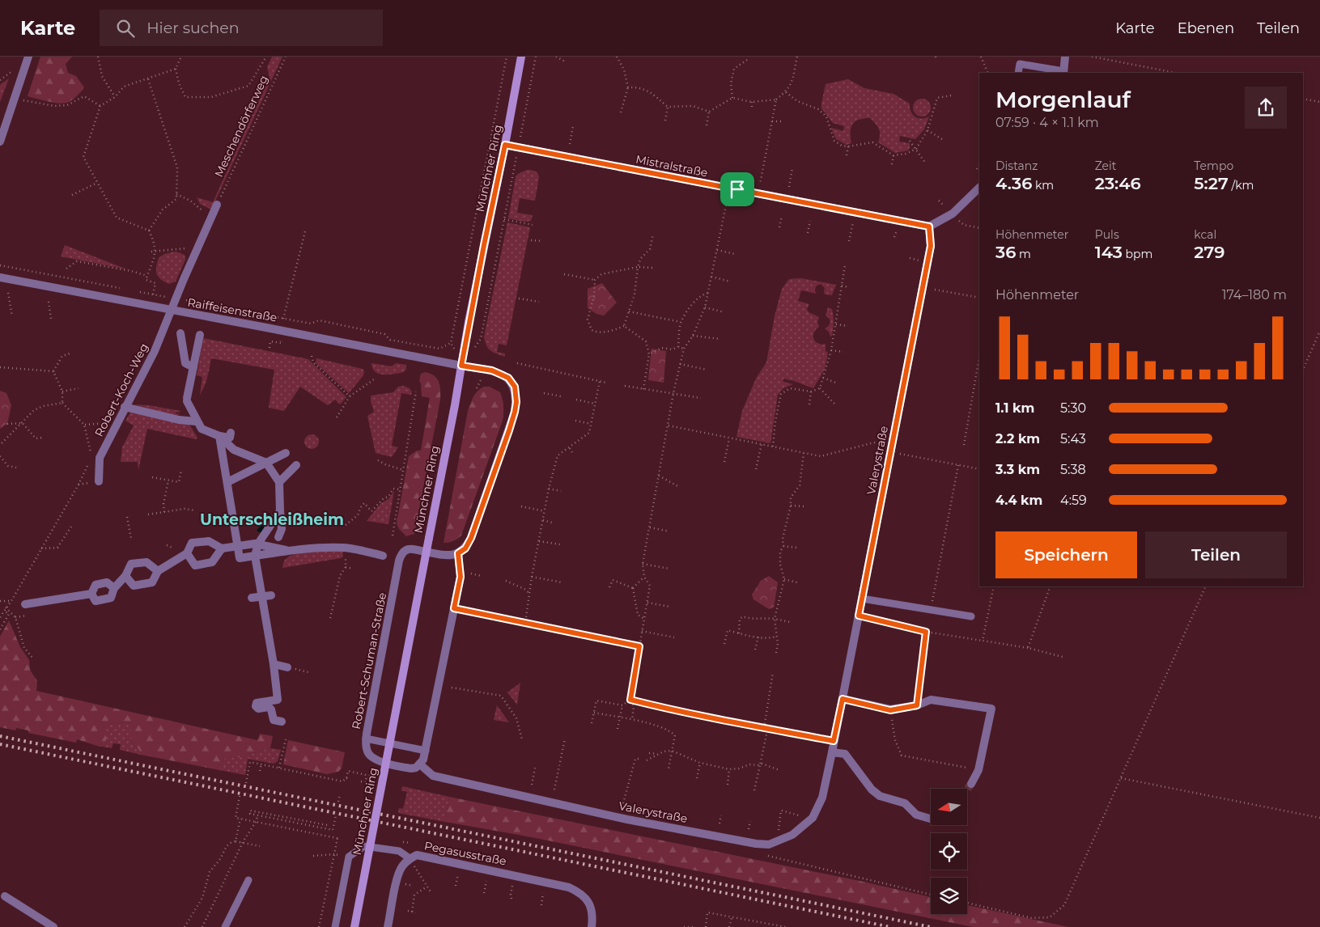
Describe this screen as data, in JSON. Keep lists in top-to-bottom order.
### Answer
{
  "streets": {
    "main road": ["Münchner Ring"],
    "street": [
      "Mistralstraße",
      "Raiffeisenstraße",
      "Robert-Koch-Weg",
      "Valerystraße",
      "Robert-Schuman-Straße",
      "Pegasusstraße"
    ],
    "path": ["Meschendörferweg"]
  },
  "crossings": [
    ["Mistralstraße", "Münchner Ring"],
    ["Mistralstraße", "Valerystraße"],
    ["Münchner Ring", "Raiffeisenstraße"],
    ["Raiffeisenstraße", "Robert-Koch-Weg"],
    ["Valerystraße", "Robert-Schuman-Straße"]
  ],
  "districts": ["Unterschleißheim"],
  "north": "left",
  "page": {
    "header": "Karte",
    "search": "Hier suchen",
    "nav": ["Karte", "Ebenen", "Teilen"],
    "heading": ["Morgenlauf", "07:59 · 4 × 1.1 km"],
    "stats": [
      ["Distanz", "4.36 km"],
      ["Zeit", "23:46"],
      ["Tempo", "5:27 /km"],
      ["Höhenmeter", "36 m"],
      ["Puls", "143 bpm"],
      ["kcal", "279"]
    ],
    "chart": ["Höhenmeter", "174–180 m"],
    "list": [
      {
        "name": "1.1 km",
        "note": "5:30"
      },
      {
        "name": "2.2 km",
        "note": "5:43"
      },
      {
        "name": "3.3 km",
        "note": "5:38"
      },
      {
        "name": "4.4 km",
        "note": "4:59"
      }
    ],
    "buttons": ["Speichern", "Teilen"]
  }
}
